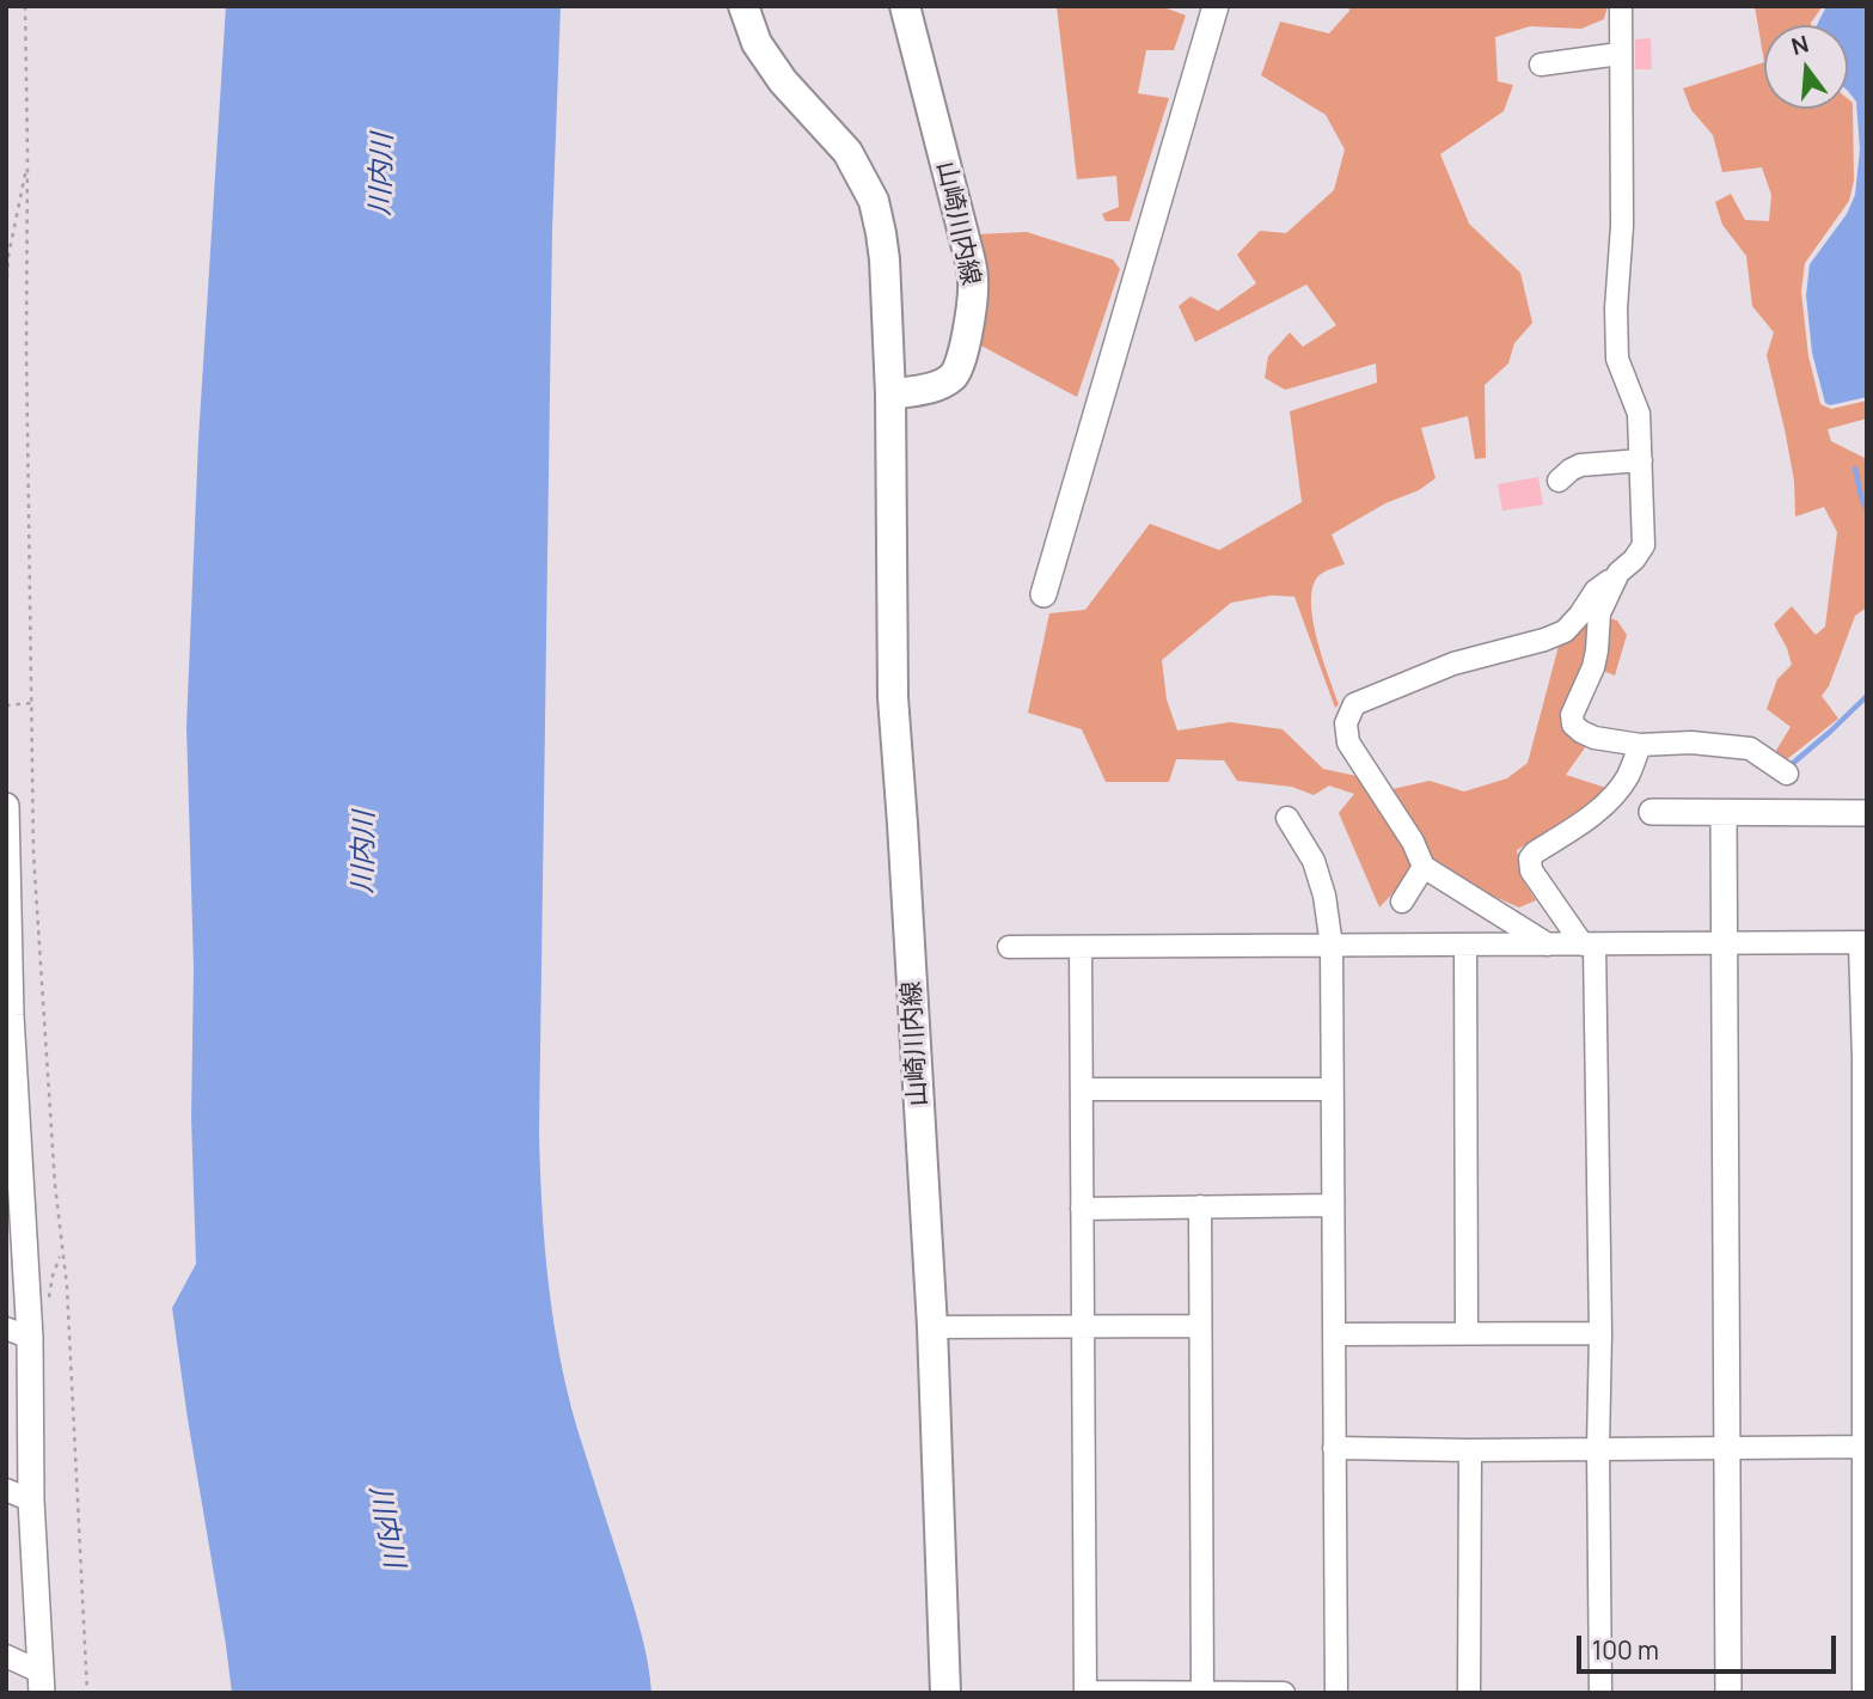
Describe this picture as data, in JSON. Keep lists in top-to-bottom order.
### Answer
{
  "streets": {
    "main road": ["山崎川内線"]
  },
  "water": ["川内川"],
  "scale_bar": "100 m",
  "north": "top"
}
